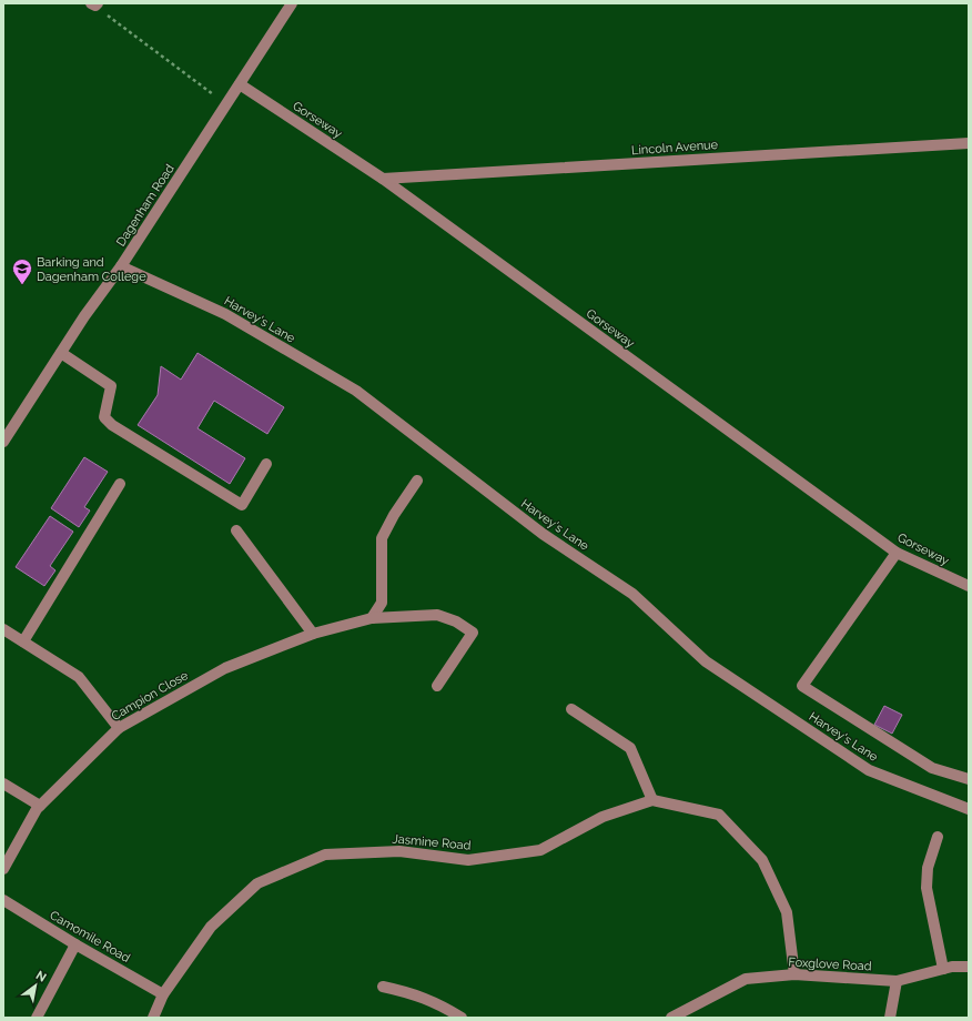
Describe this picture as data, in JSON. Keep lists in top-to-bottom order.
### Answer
{
  "streets": {
    "street": [
      "Gorseway",
      "Lincoln Avenue",
      "Dagenham Road",
      "Harvey's Lane",
      "Campion Close",
      "Jasmine Road",
      "Camomile Road",
      "Foxglove Road"
    ]
  },
  "crossings": [
    ["Gorseway", "Lincoln Avenue"],
    ["Gorseway", "Dagenham Road"],
    ["Dagenham Road", "Harvey's Lane"],
    ["Jasmine Road", "Camomile Road"]
  ],
  "places": {
    "school or university": ["Barking and Dagenham College"]
  },
  "north": "top right"
}
